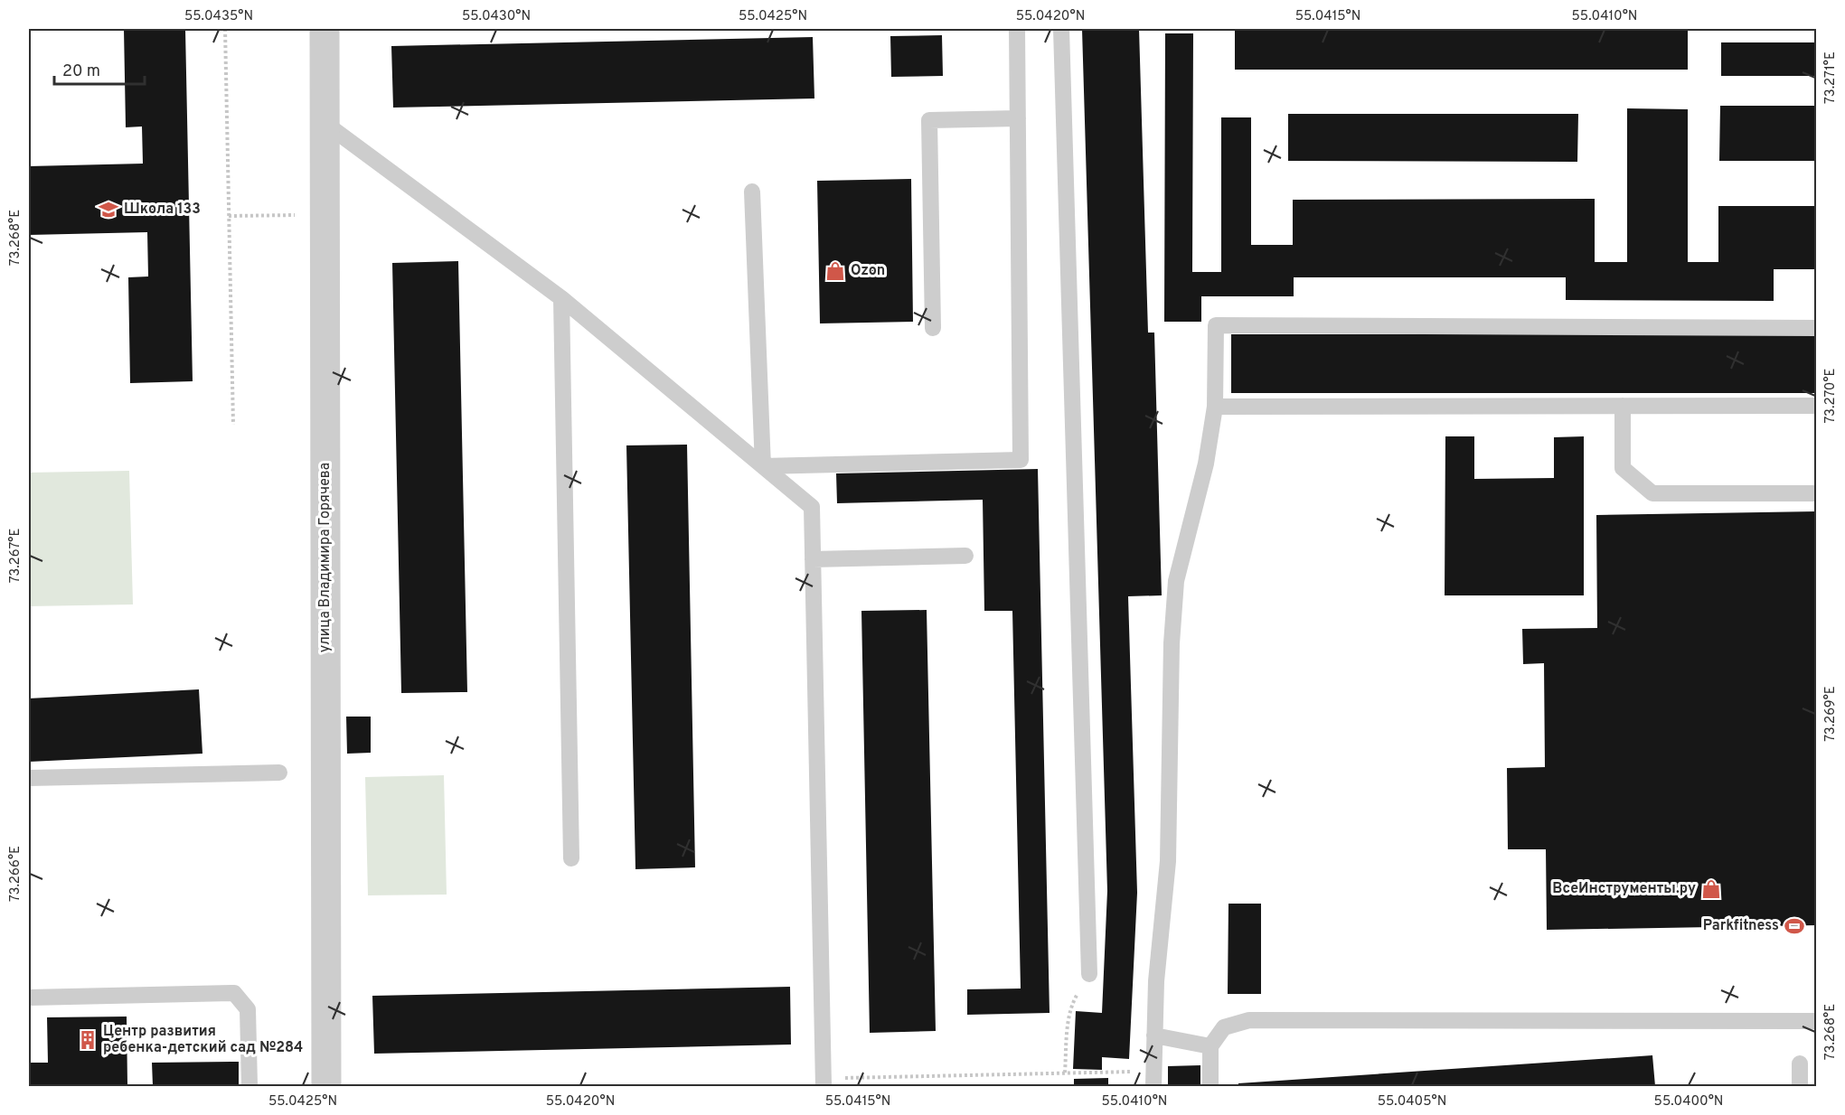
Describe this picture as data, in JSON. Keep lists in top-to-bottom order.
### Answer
{
  "streets": {
    "street": ["улица Владимира Горячева"]
  },
  "places": {
    "school or university": ["Школа 133"],
    "shop": ["Ozon", "ВсеИнструменты.ру"],
    "sports": ["Parkfitness"],
    "building": ["Центр развития ребенка-детский сад №284"]
  },
  "scale_bar": "20 m",
  "coordinates": [
    "55.0435°N",
    "55.0430°N",
    "55.0425°N",
    "55.0420°N",
    "55.0415°N",
    "55.0410°N",
    "73.271°E",
    "73.268°E",
    "73.270°E",
    "73.267°E",
    "73.269°E",
    "73.266°E",
    "55.0405°N",
    "55.0400°N"
  ]
}
